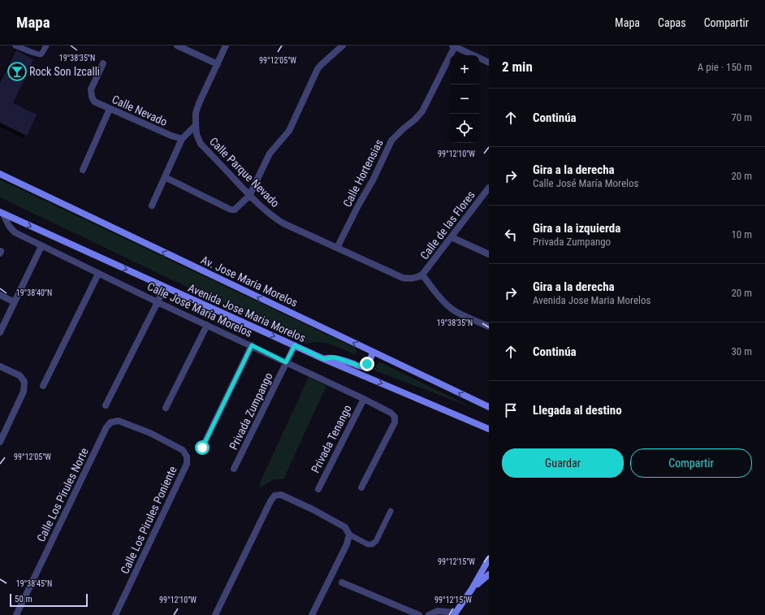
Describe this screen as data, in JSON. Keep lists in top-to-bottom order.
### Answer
{
  "streets": {
    "main road": ["Av. Jose Maria Morelos", "Avenida Jose Maria Morelos"],
    "street": [
      "Calle Nevado",
      "Calle Parque Nevado",
      "Calle Hortensias",
      "Calle de las Flores",
      "Calle José María Morelos",
      "Privada Zumpango",
      "Privada Tenango",
      "Calle Los Pirules Norte",
      "Calle Los Pirules Poniente"
    ]
  },
  "crossings": [
    ["Calle Parque Nevado", "Calle Hortensias"],
    ["Calle Parque Nevado", "Calle de las Flores"],
    ["Calle José María Morelos", "Avenida Jose Maria Morelos"],
    ["Calle José María Morelos", "Privada Zumpango"],
    ["Calle José María Morelos", "Privada Tenango"],
    ["Avenida Jose Maria Morelos", "Privada Zumpango"],
    ["Calle Los Pirules Norte", "Calle Los Pirules Poniente"]
  ],
  "one_way": ["Av. Jose Maria Morelos", "Avenida Jose Maria Morelos"],
  "places": {
    "bar": ["Rock Son Izcalli"]
  },
  "scale_bar": "50 m",
  "page": {
    "header": "Mapa",
    "nav": ["Mapa", "Capas", "Compartir"],
    "heading": ["2 min", "A pie · 150 m"],
    "map_buttons": ["+", "−"],
    "list": [
      ["Continúa", "70 m"],
      ["Gira a la derecha", "Calle José María Morelos", "20 m"],
      ["Gira a la izquierda", "Privada Zumpango", "10 m"],
      ["Gira a la derecha", "Avenida Jose Maria Morelos", "20 m"],
      ["Continúa", "30 m"],
      "Llegada al destino"
    ],
    "buttons": ["Guardar", "Compartir"],
    "scale": "50 m"
  },
  "coordinates": [
    "19°38'35\"N",
    "99°12'05\"W",
    "99°12'10\"W",
    "19°38'40\"N",
    "99°12'15\"W",
    "19°38'45\"N"
  ]
}
